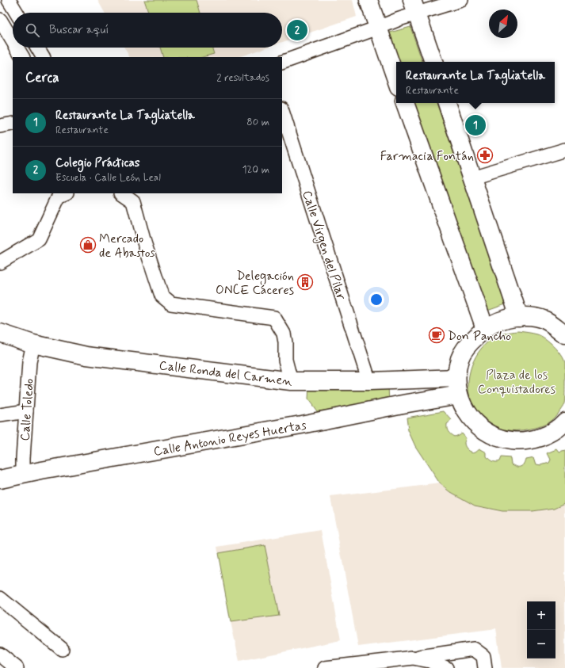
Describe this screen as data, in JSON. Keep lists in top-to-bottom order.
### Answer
{
  "streets": {
    "main road": ["Calle Ronda del Carmen", "Calle Antonio Reyes Huertas"],
    "street": ["Calle Virgen del Pilar", "Calle Toledo"]
  },
  "crossings": [
    ["Calle Virgen del Pilar", "Calle Ronda del Carmen"],
    ["Calle Ronda del Carmen", "Calle Toledo"],
    ["Calle Ronda del Carmen", "Calle Antonio Reyes Huertas"],
    ["Calle Toledo", "Calle Antonio Reyes Huertas"]
  ],
  "parks": ["Plaza de los Conquistadores"],
  "places": {
    "pharmacy": ["Farmacia Fontán"],
    "shop": ["Mercado de Abastos"],
    "building": ["Delegación ONCE Cáceres"],
    "cafe": ["Don Pancho"]
  },
  "north": "top right",
  "page": {
    "search": "Buscar aquí",
    "pins": ["2", "1"],
    "heading": ["Cerca", "2 resultados"],
    "popup": ["Restaurante La Tagliatella", "Restaurante"],
    "list": [
      {
        "mark": "1",
        "name": "Restaurante La Tagliatella",
        "note": "Restaurante",
        "value": "80 m"
      },
      {
        "mark": "2",
        "name": "Colegio Prácticas",
        "note": "Escuela · Calle León Leal",
        "value": "120 m"
      }
    ],
    "map_buttons": ["+", "−"]
  }
}
